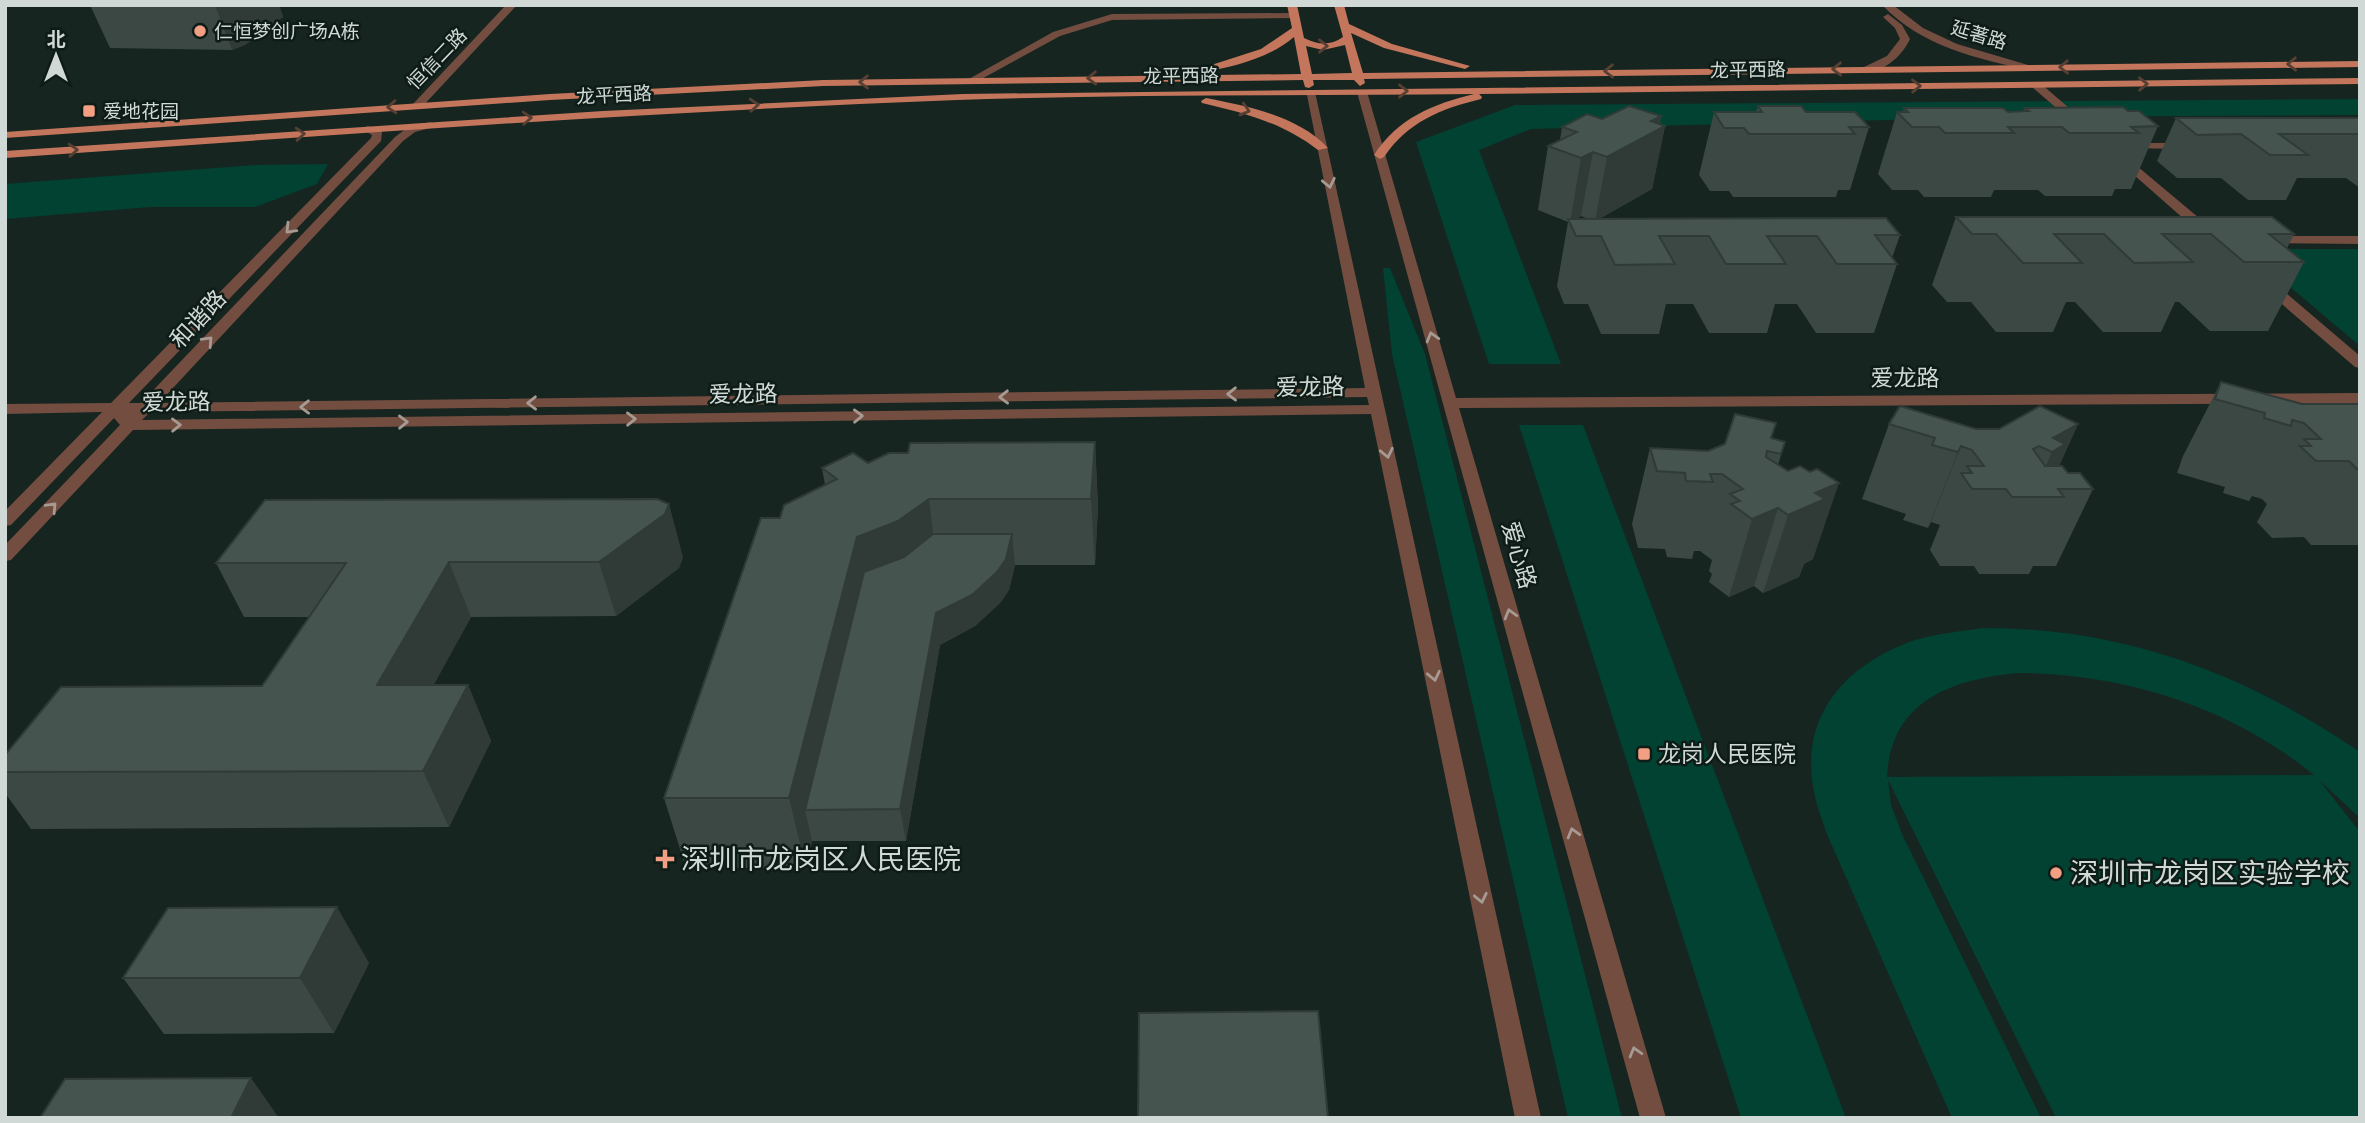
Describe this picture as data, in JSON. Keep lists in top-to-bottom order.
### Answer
{
  "streets": {
    "main road": ["龙平西路", "爱心路"],
    "street": [
      "延著路",
      "恒信二路",
      "和谐路",
      "爱龙路"
    ]
  },
  "crossings": [
    ["延著路", "龙平西路"],
    ["恒信二路", "龙平西路"],
    ["龙平西路", "和谐路"],
    ["龙平西路", "爱心路"],
    ["和谐路", "爱龙路"],
    ["爱龙路", "爱心路"]
  ],
  "one_way": ["爱心路"],
  "places": {
    "other": ["仁恒梦创广场A栋", "深圳市龙岗区实验学校"],
    "transit": ["爱地花园", "龙岗人民医院"],
    "health": ["深圳市龙岗区人民医院"]
  },
  "north": "top"
}
